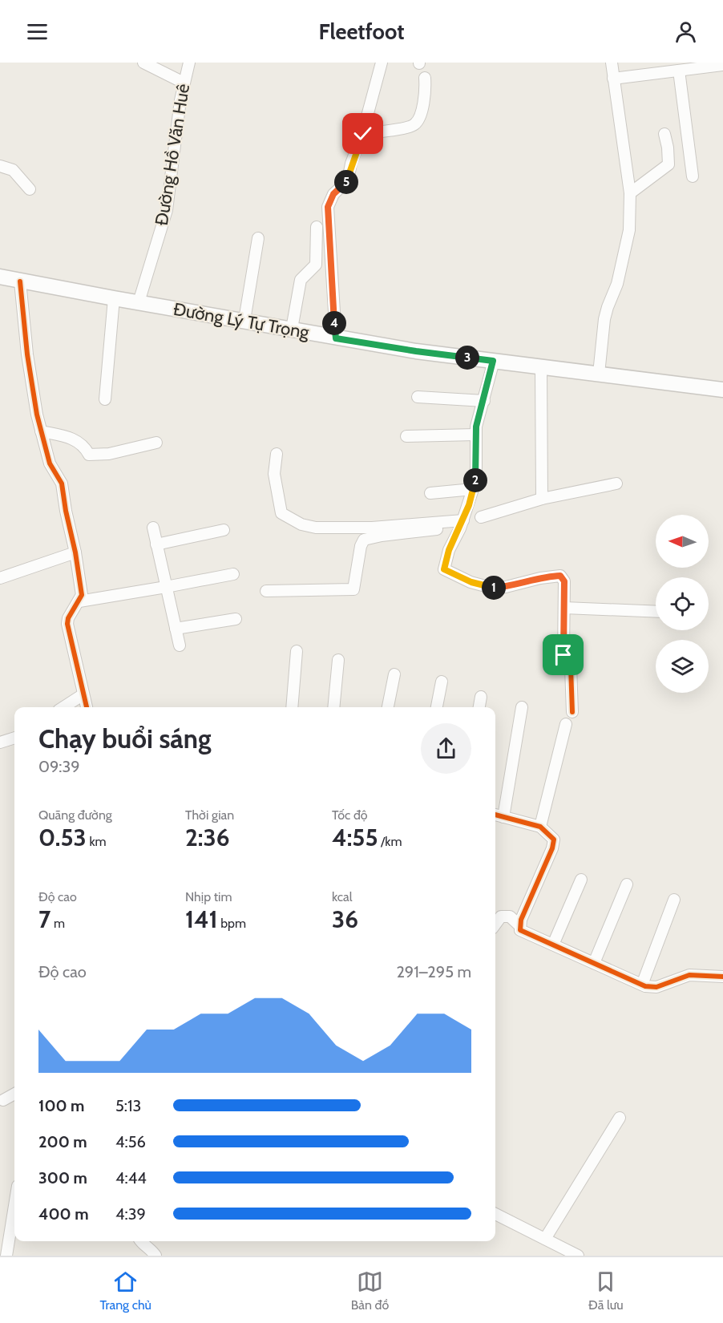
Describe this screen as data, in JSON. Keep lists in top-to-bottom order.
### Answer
{
  "streets": {
    "main road": ["Đường Lý Tự Trọng"],
    "street": ["Đường Hồ Văn Huê"]
  },
  "crossings": [
    ["Đường Hồ Văn Huê", "Đường Lý Tự Trọng"]
  ],
  "north": "left",
  "page": {
    "header": "Fleetfoot",
    "pins": [
      "5",
      "4",
      "3",
      "2",
      "1"
    ],
    "heading": ["Chạy buổi sáng", "09:39"],
    "stats": [
      ["Quãng đường", "0.53 km"],
      ["Thời gian", "2:36"],
      ["Tốc độ", "4:55 /km"],
      ["Độ cao", "7 m"],
      ["Nhịp tim", "141 bpm"],
      ["kcal", "36"]
    ],
    "chart": ["Độ cao", "291–295 m"],
    "list": [
      {
        "name": "100 m",
        "note": "5:13"
      },
      {
        "name": "200 m",
        "note": "4:56"
      },
      {
        "name": "300 m",
        "note": "4:44"
      },
      {
        "name": "400 m",
        "note": "4:39"
      }
    ],
    "tabs": ["Trang chủ", "Bản đồ", "Đã lưu"]
  }
}
